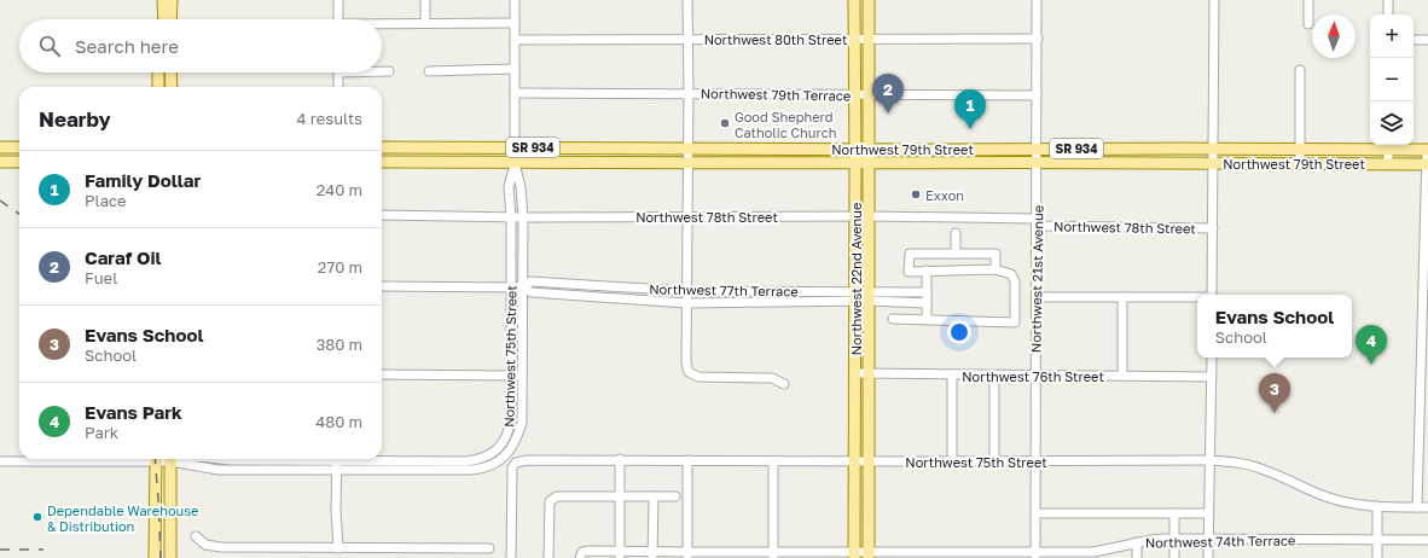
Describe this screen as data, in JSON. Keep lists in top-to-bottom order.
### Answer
{
  "streets": {
    "main road": ["SR 934", "Northwest 79th Street", "Northwest 22nd Avenue"],
    "street": [
      "Northwest 80th Street",
      "Northwest 79th Terrace",
      "Northwest 78th Street",
      "Northwest 21st Avenue",
      "Northwest 77th Terrace",
      "Northwest 75th Street",
      "Northwest 76th Street",
      "Northwest 74th Terrace"
    ]
  },
  "crossings": [
    ["Northwest 80th Street", "Northwest 22nd Avenue"],
    ["Northwest 80th Street", "Northwest 21st Avenue"],
    ["Northwest 79th Terrace", "Northwest 22nd Avenue"],
    ["Northwest 79th Terrace", "Northwest 21st Avenue"],
    ["Northwest 79th Street", "Northwest 22nd Avenue"],
    ["Northwest 79th Street", "Northwest 21st Avenue"],
    ["Northwest 79th Street", "Northwest 75th Street"],
    ["Northwest 78th Street", "Northwest 22nd Avenue"],
    ["Northwest 78th Street", "Northwest 21st Avenue"],
    ["Northwest 78th Street", "Northwest 75th Street"],
    ["Northwest 22nd Avenue", "Northwest 77th Terrace"],
    ["Northwest 22nd Avenue", "Northwest 75th Street"],
    ["Northwest 22nd Avenue", "Northwest 76th Street"],
    ["Northwest 22nd Avenue", "Northwest 74th Terrace"],
    ["Northwest 21st Avenue", "Northwest 75th Street"],
    ["Northwest 21st Avenue", "Northwest 76th Street"],
    ["Northwest 21st Avenue", "Northwest 74th Terrace"],
    ["Northwest 77th Terrace", "Northwest 75th Street"]
  ],
  "places": ["Good Shepherd Catholic Church", "Exxon", "Dependable Warehouse & Distribution"],
  "north": "top",
  "page": {
    "map_buttons": ["+", "−"],
    "search": "Search here",
    "pins": [
      "2",
      "1",
      "4",
      "3"
    ],
    "heading": ["Nearby", "4 results"],
    "list": [
      {
        "mark": "1",
        "name": "Family Dollar",
        "note": "Place",
        "value": "240 m"
      },
      {
        "mark": "2",
        "name": "Caraf Oil",
        "note": "Fuel",
        "value": "270 m"
      },
      {
        "mark": "3",
        "name": "Evans School",
        "note": "School",
        "value": "380 m"
      },
      {
        "mark": "4",
        "name": "Evans Park",
        "note": "Park",
        "value": "480 m"
      }
    ],
    "popup": ["Evans School", "School"]
  }
}
